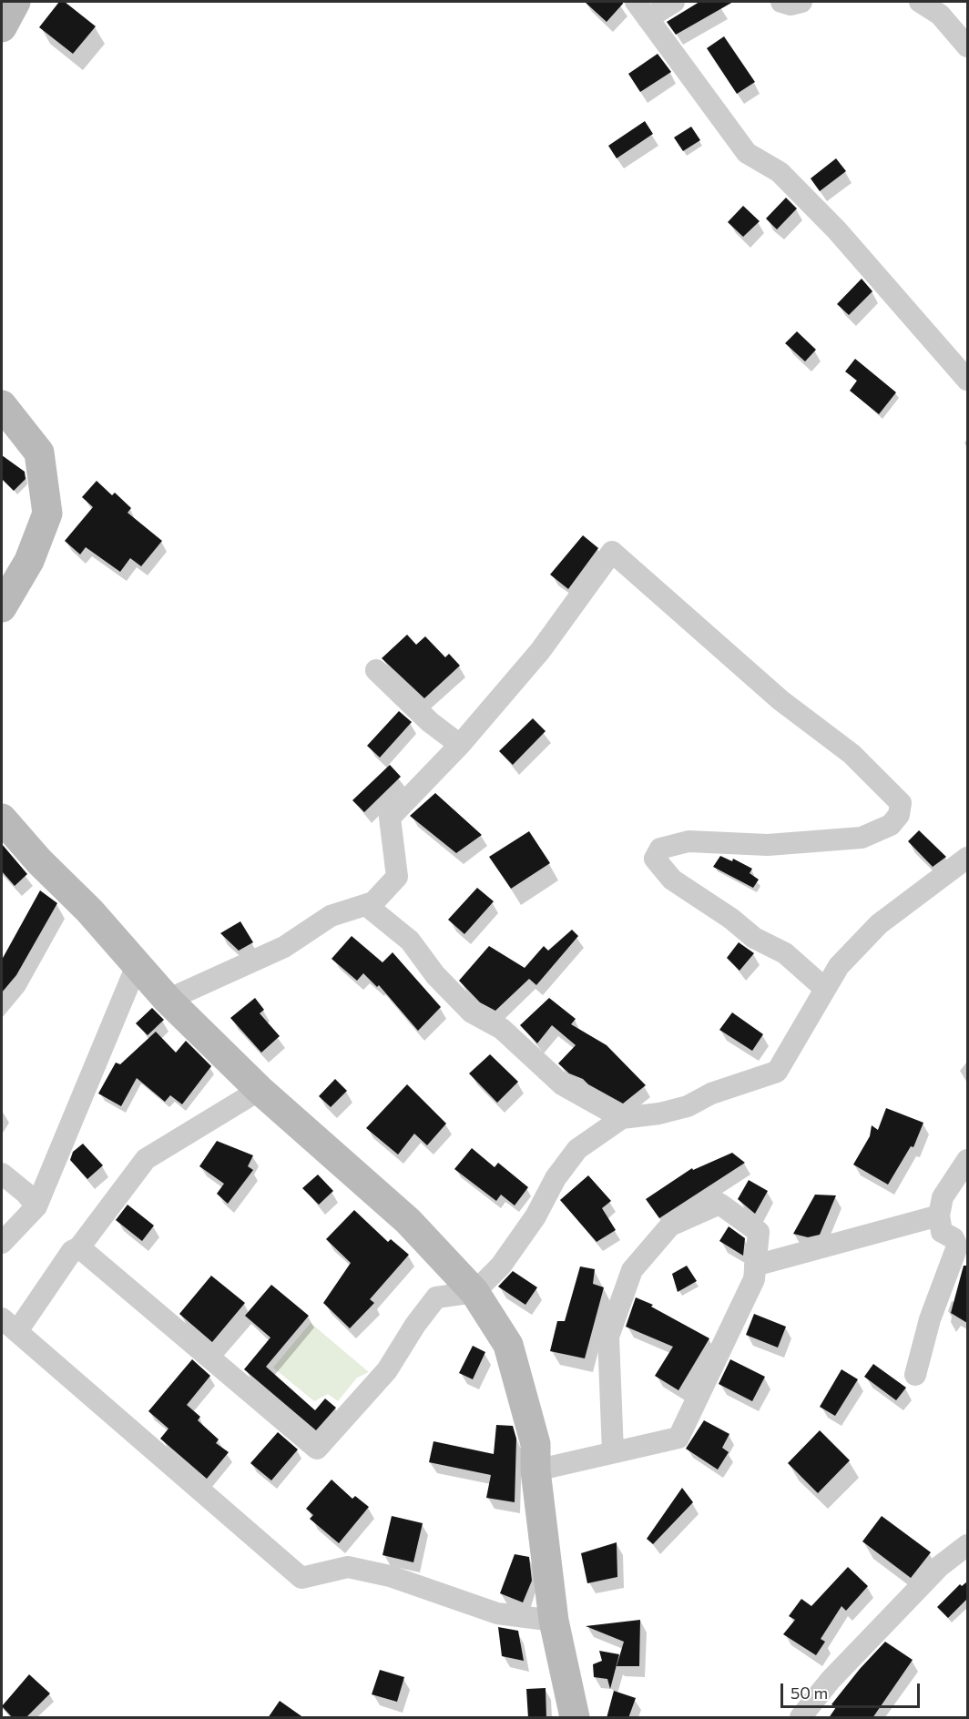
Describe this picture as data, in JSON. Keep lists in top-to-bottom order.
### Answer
{
  "scale_bar": "50 m"
}
